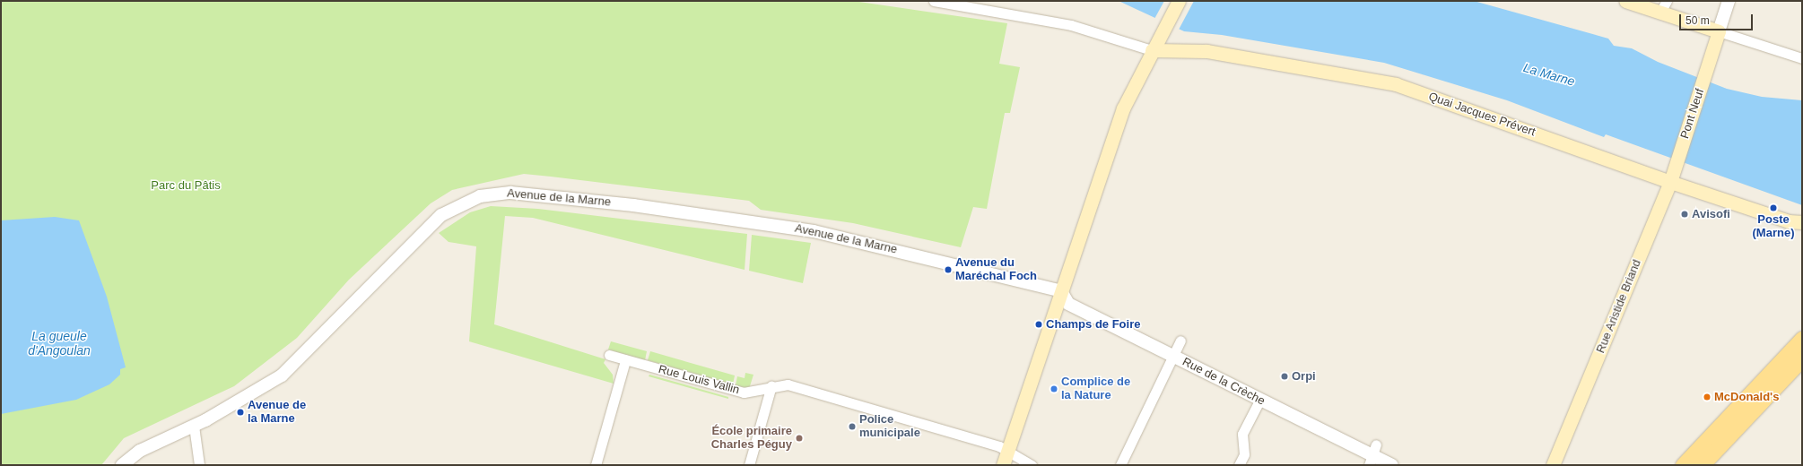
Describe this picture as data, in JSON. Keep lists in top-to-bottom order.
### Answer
{
  "streets": {
    "main road": ["Pont Neuf", "Quai Jacques Prévert", "Rue Aristide Briand"],
    "street": ["Avenue de la Marne", "Rue Louis Vallin", "Rue de la Crèche"]
  },
  "crossings": [
    ["Pont Neuf", "Rue Aristide Briand"],
    ["Quai Jacques Prévert", "Rue Aristide Briand"],
    ["Avenue de la Marne", "Rue de la Crèche"]
  ],
  "water": ["La Marne", "La gueule d'Angoulan"],
  "parks": ["Parc du Pâtis"],
  "places": [
    "Poste (Marne)",
    "Avisofi",
    "Avenue du Maréchal Foch",
    "Champs de Foire",
    "Orpi",
    "Complice de la Nature",
    "McDonald's",
    "Avenue de la Marne",
    "Police municipale",
    "École primaire Charles Péguy"
  ],
  "scale_bar": "50 m"
}
